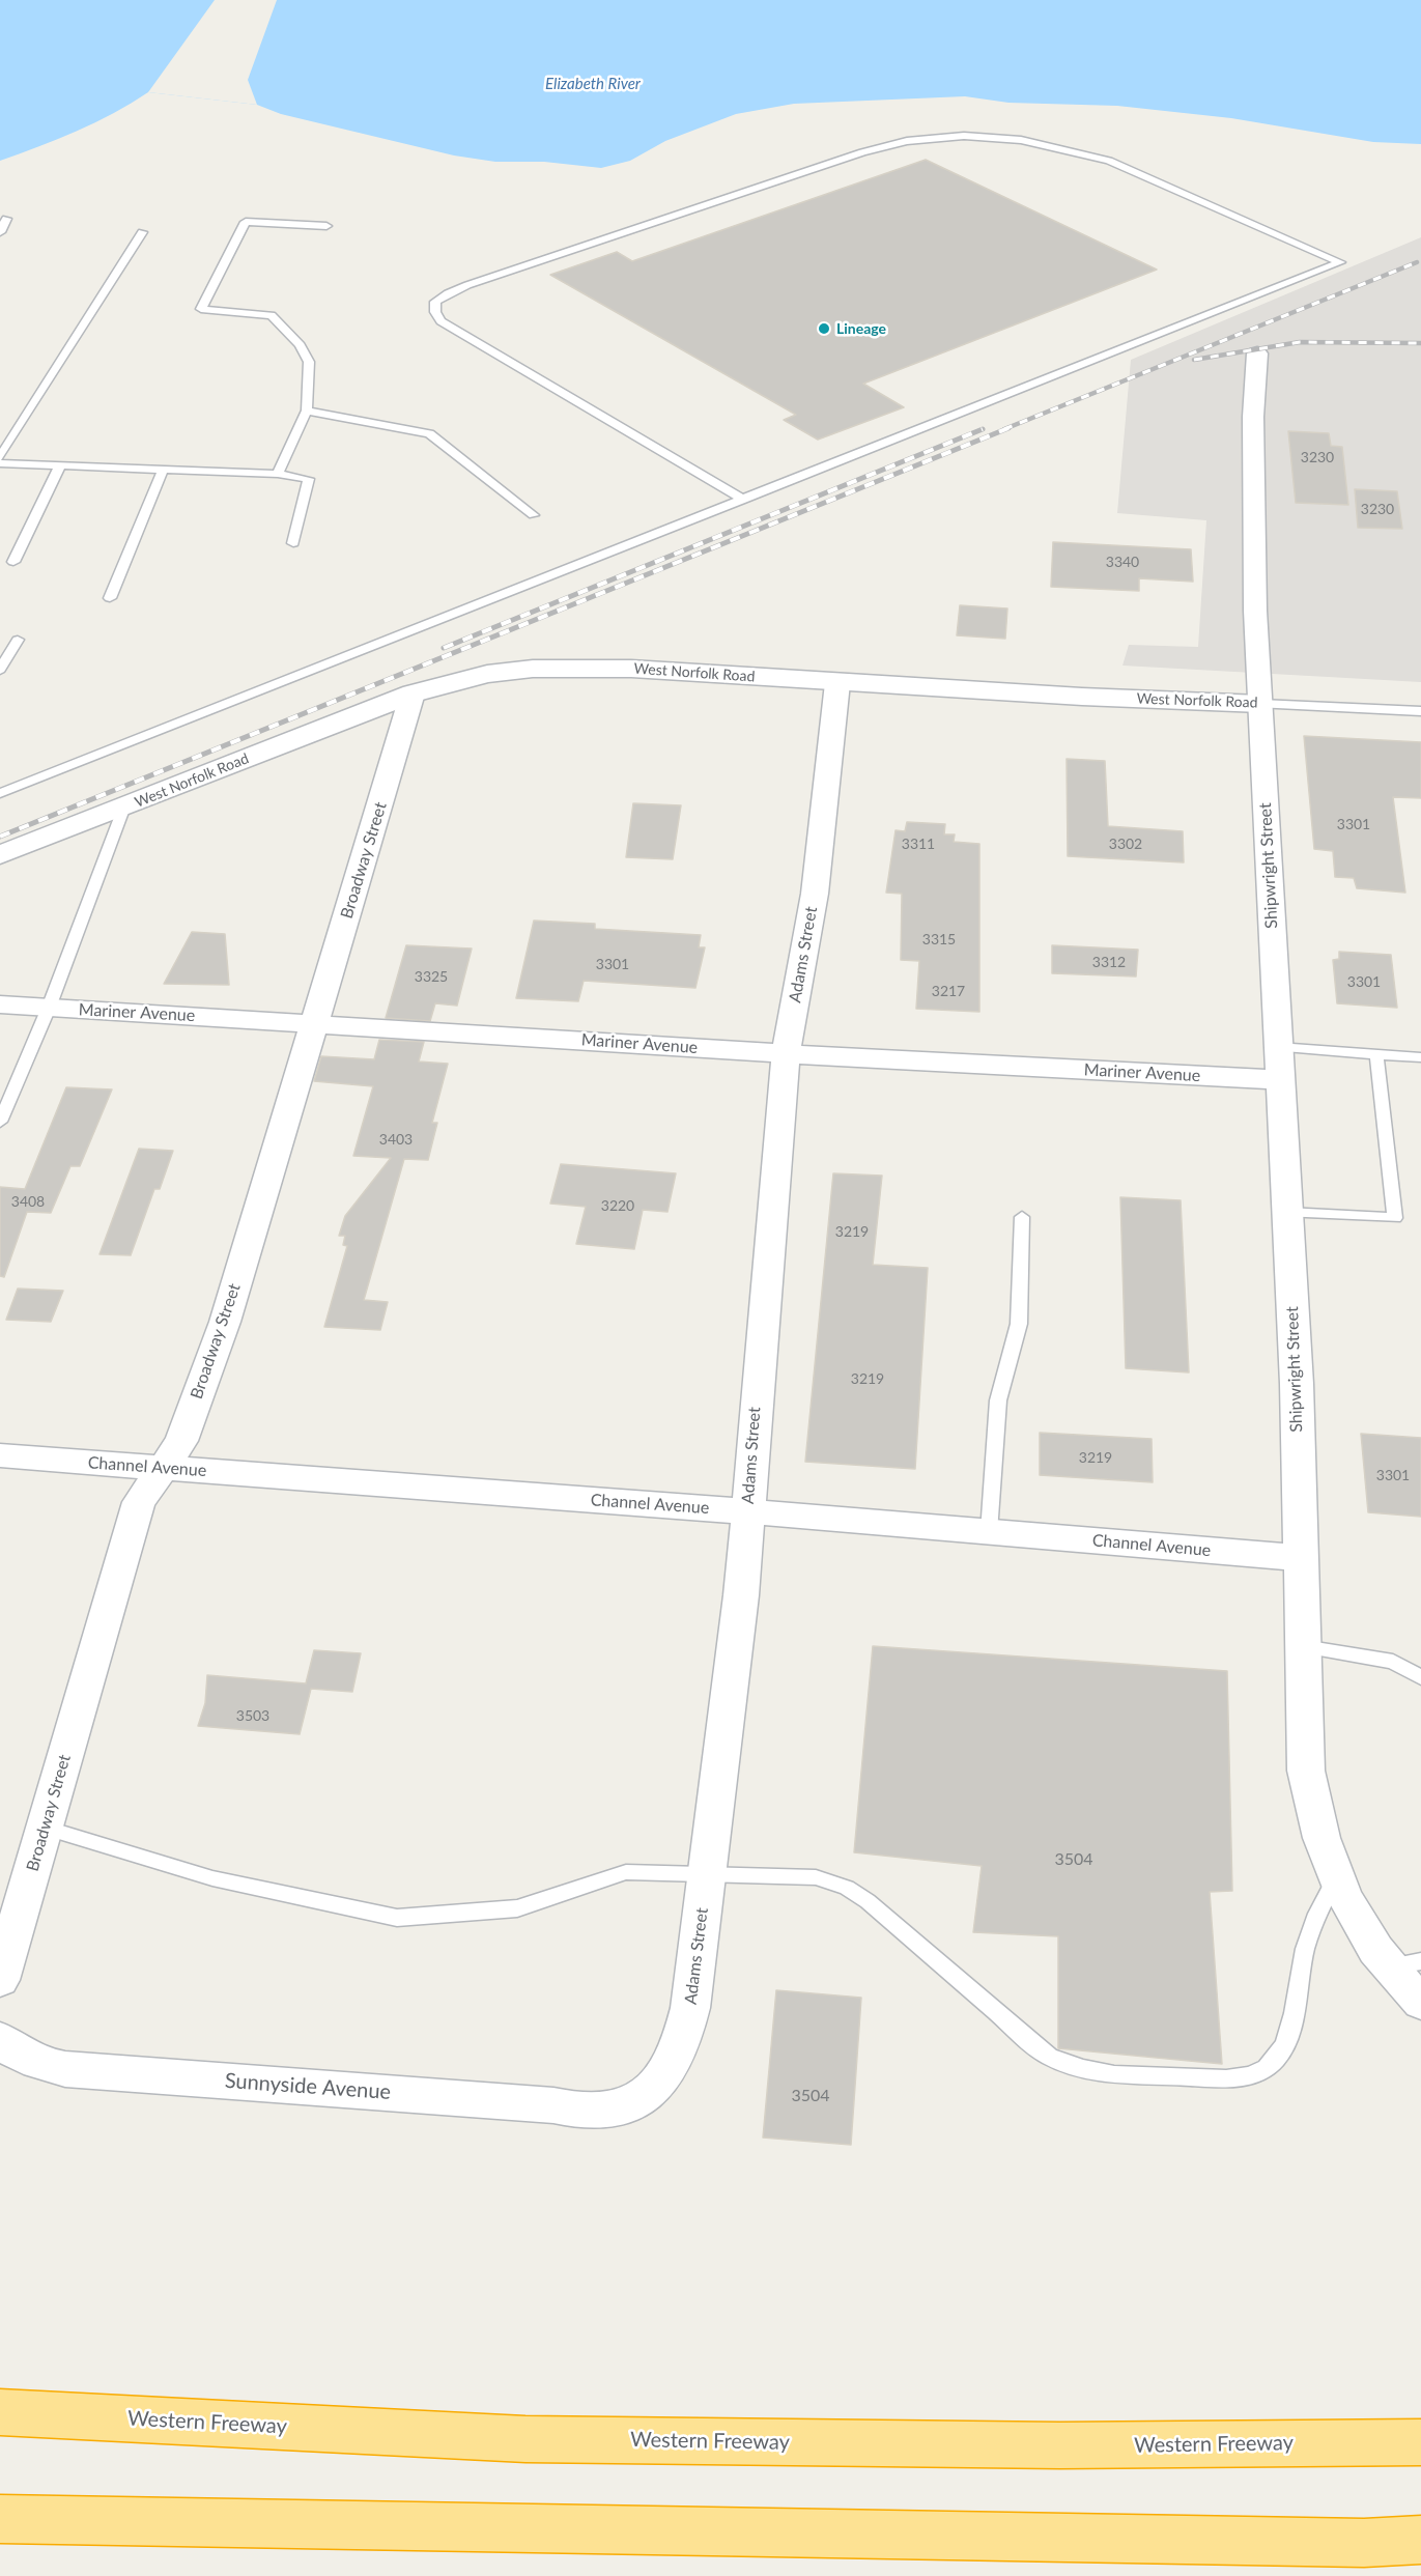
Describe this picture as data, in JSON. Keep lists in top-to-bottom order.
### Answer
{
  "streets": {
    "highway": ["Western Freeway"],
    "street": [
      "West Norfolk Road",
      "Broadway Street",
      "Shipwright Street",
      "Adams Street",
      "Mariner Avenue",
      "Channel Avenue",
      "Sunnyside Avenue"
    ]
  },
  "crossings": [
    ["West Norfolk Road", "Broadway Street"],
    ["West Norfolk Road", "Shipwright Street"],
    ["West Norfolk Road", "Adams Street"],
    ["Broadway Street", "Mariner Avenue"],
    ["Broadway Street", "Channel Avenue"],
    ["Shipwright Street", "Mariner Avenue"],
    ["Shipwright Street", "Channel Avenue"],
    ["Adams Street", "Mariner Avenue"],
    ["Adams Street", "Channel Avenue"],
    ["Adams Street", "Sunnyside Avenue"]
  ],
  "water": ["Elizabeth River"],
  "places": ["Lineage"],
  "house_numbers": [
    "3230",
    "3230",
    "3340",
    "3301",
    "3311",
    "3302",
    "3315",
    "3312",
    "3301",
    "3325",
    "3301",
    "3217",
    "3403",
    "3408",
    "3220",
    "3219",
    "3219",
    "3219",
    "3301",
    "3503",
    "3504",
    "3504"
  ]
}
